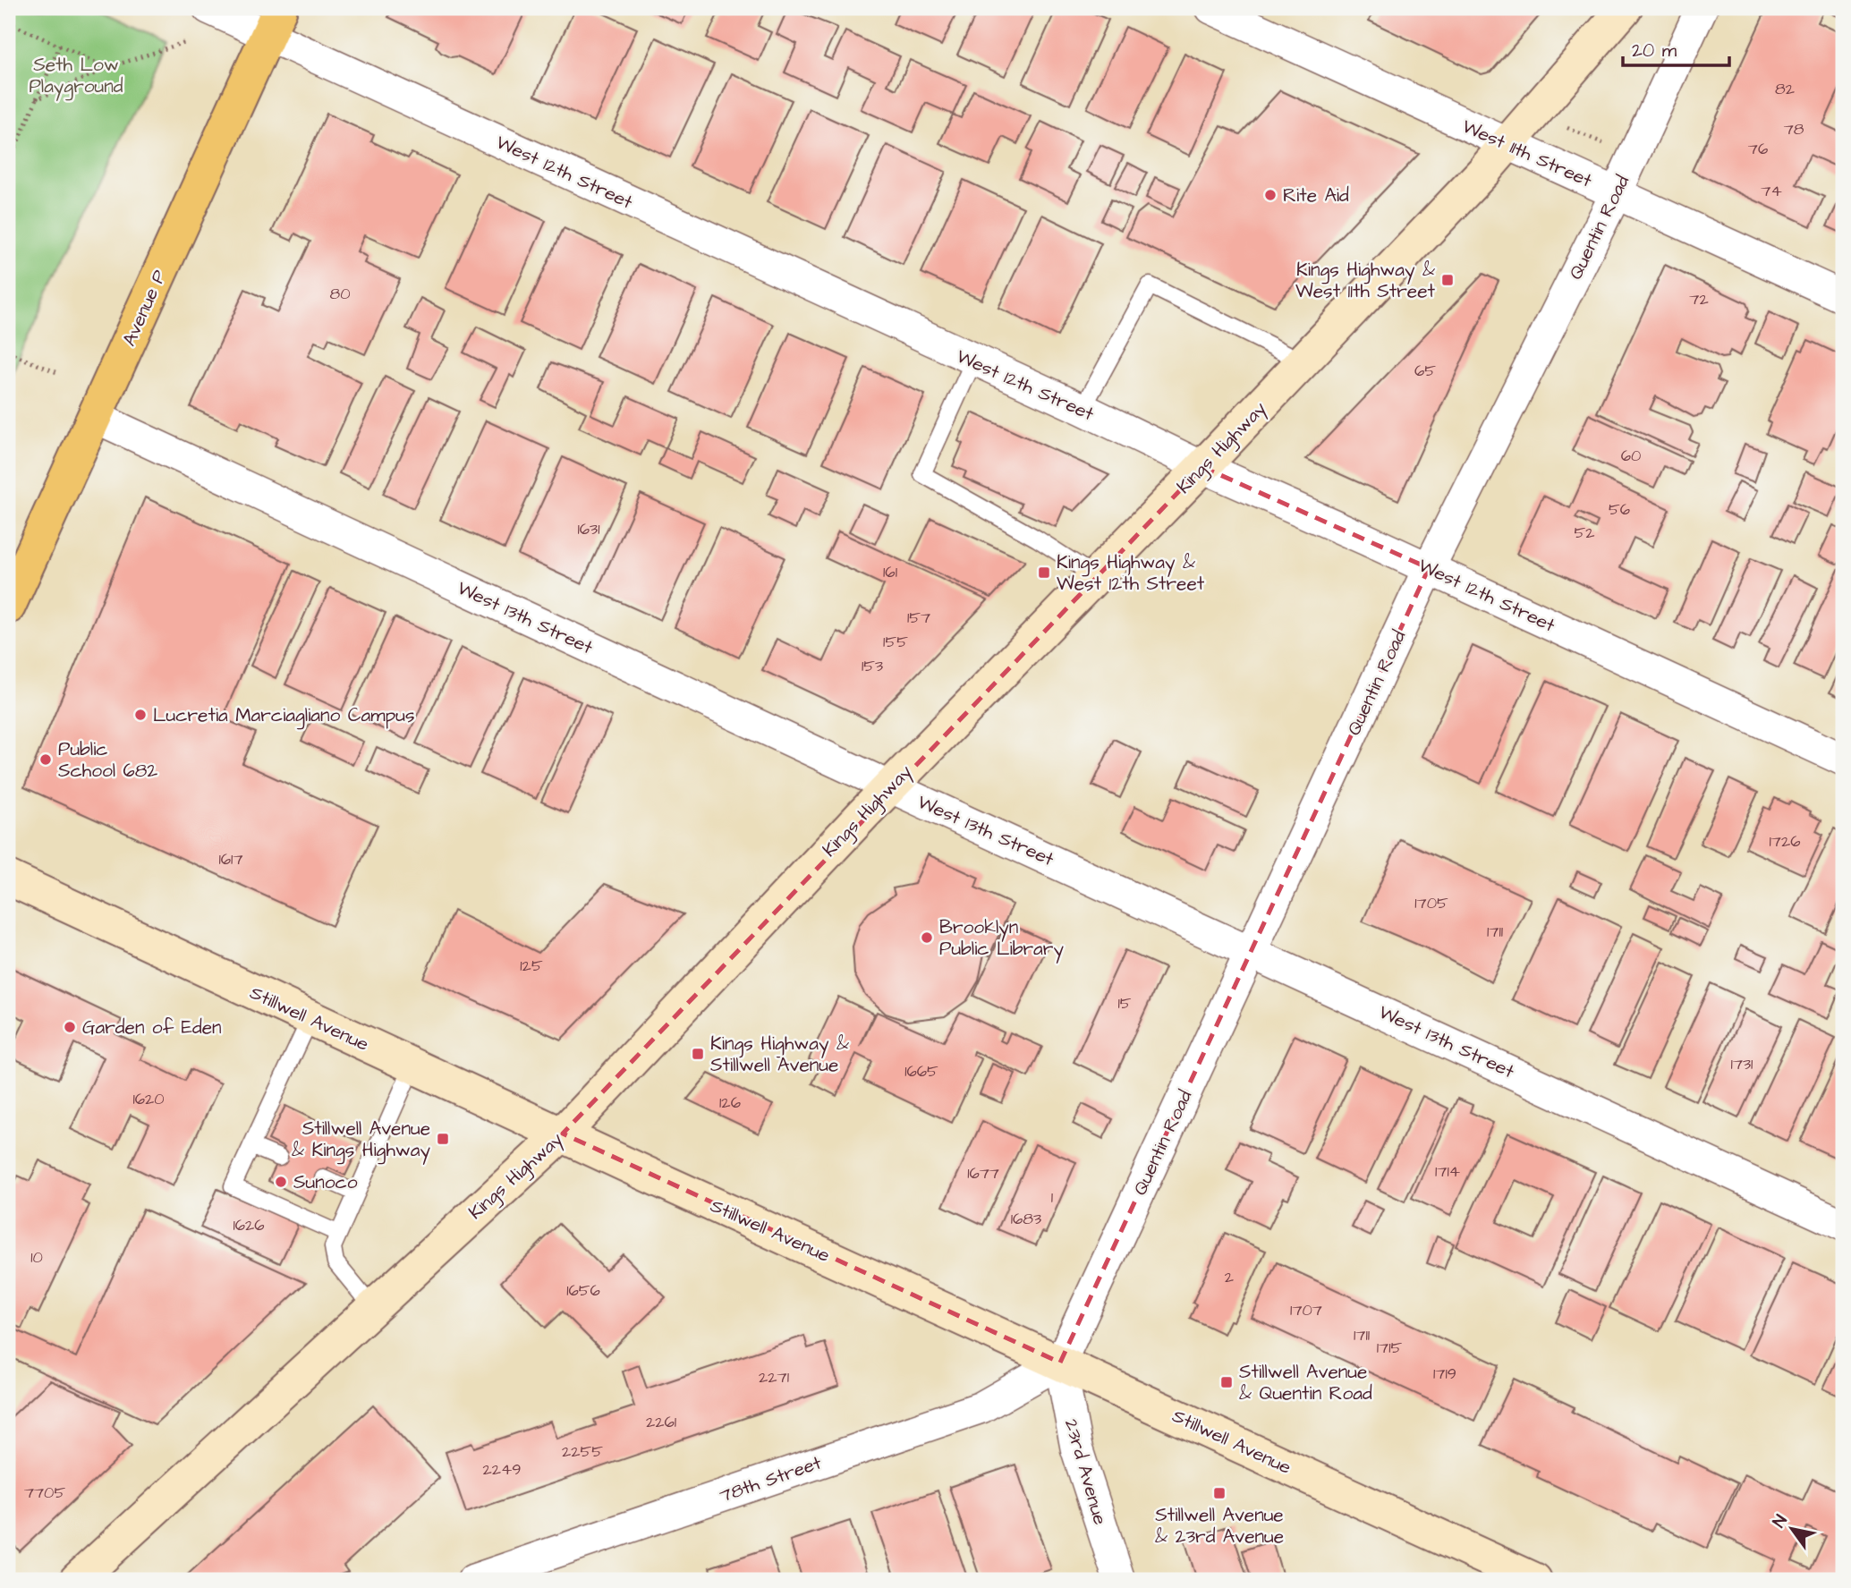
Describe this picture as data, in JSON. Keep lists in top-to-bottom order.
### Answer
{
  "streets": {
    "main road": ["Avenue P"],
    "street": [
      "West 11th Street",
      "West 12th Street",
      "Quentin Road",
      "Kings Highway",
      "West 13th Street",
      "Stillwell Avenue",
      "23rd Avenue",
      "78th Street"
    ]
  },
  "crossings": [
    ["West 11th Street", "Quentin Road"],
    ["West 11th Street", "Kings Highway"],
    ["West 12th Street", "Quentin Road"],
    ["West 12th Street", "Avenue P"],
    ["West 12th Street", "Kings Highway"],
    ["Quentin Road", "West 13th Street"],
    ["Quentin Road", "Stillwell Avenue"],
    ["Quentin Road", "23rd Avenue"],
    ["Quentin Road", "78th Street"],
    ["Avenue P", "West 13th Street"],
    ["Kings Highway", "West 13th Street"],
    ["Kings Highway", "Stillwell Avenue"],
    ["Stillwell Avenue", "23rd Avenue"],
    ["Stillwell Avenue", "78th Street"],
    ["23rd Avenue", "78th Street"]
  ],
  "parks": ["Seth Low Playground"],
  "places": {
    "other": [
      "Rite Aid",
      "Lucretia Marciagliano Campus",
      "Public School 682",
      "Brooklyn Public Library",
      "Garden of Eden",
      "Sunoco"
    ],
    "transit": [
      "Kings Highway & West 11th Street",
      "Kings Highway & West 12th Street",
      "Kings Highway & Stillwell Avenue",
      "Stillwell Avenue & Kings Highway",
      "Stillwell Avenue & Quentin Road",
      "Stillwell Avenue & 23rd Avenue"
    ]
  },
  "house_numbers": [
    "82",
    "78",
    "76",
    "74",
    "80",
    "72",
    "65",
    "60",
    "56",
    "1631",
    "52",
    "161",
    "157",
    "155",
    "153",
    "1726",
    "1617",
    "1705",
    "1711",
    "125",
    "15",
    "1731",
    "1665",
    "1620",
    "126",
    "1714",
    "1677",
    "1",
    "1683",
    "1626",
    "10",
    "2",
    "1656",
    "1707",
    "1711",
    "1715",
    "1719",
    "2271",
    "2261",
    "2255",
    "2249",
    "7705"
  ],
  "scale_bar": "20 m",
  "north": "top left"
}
